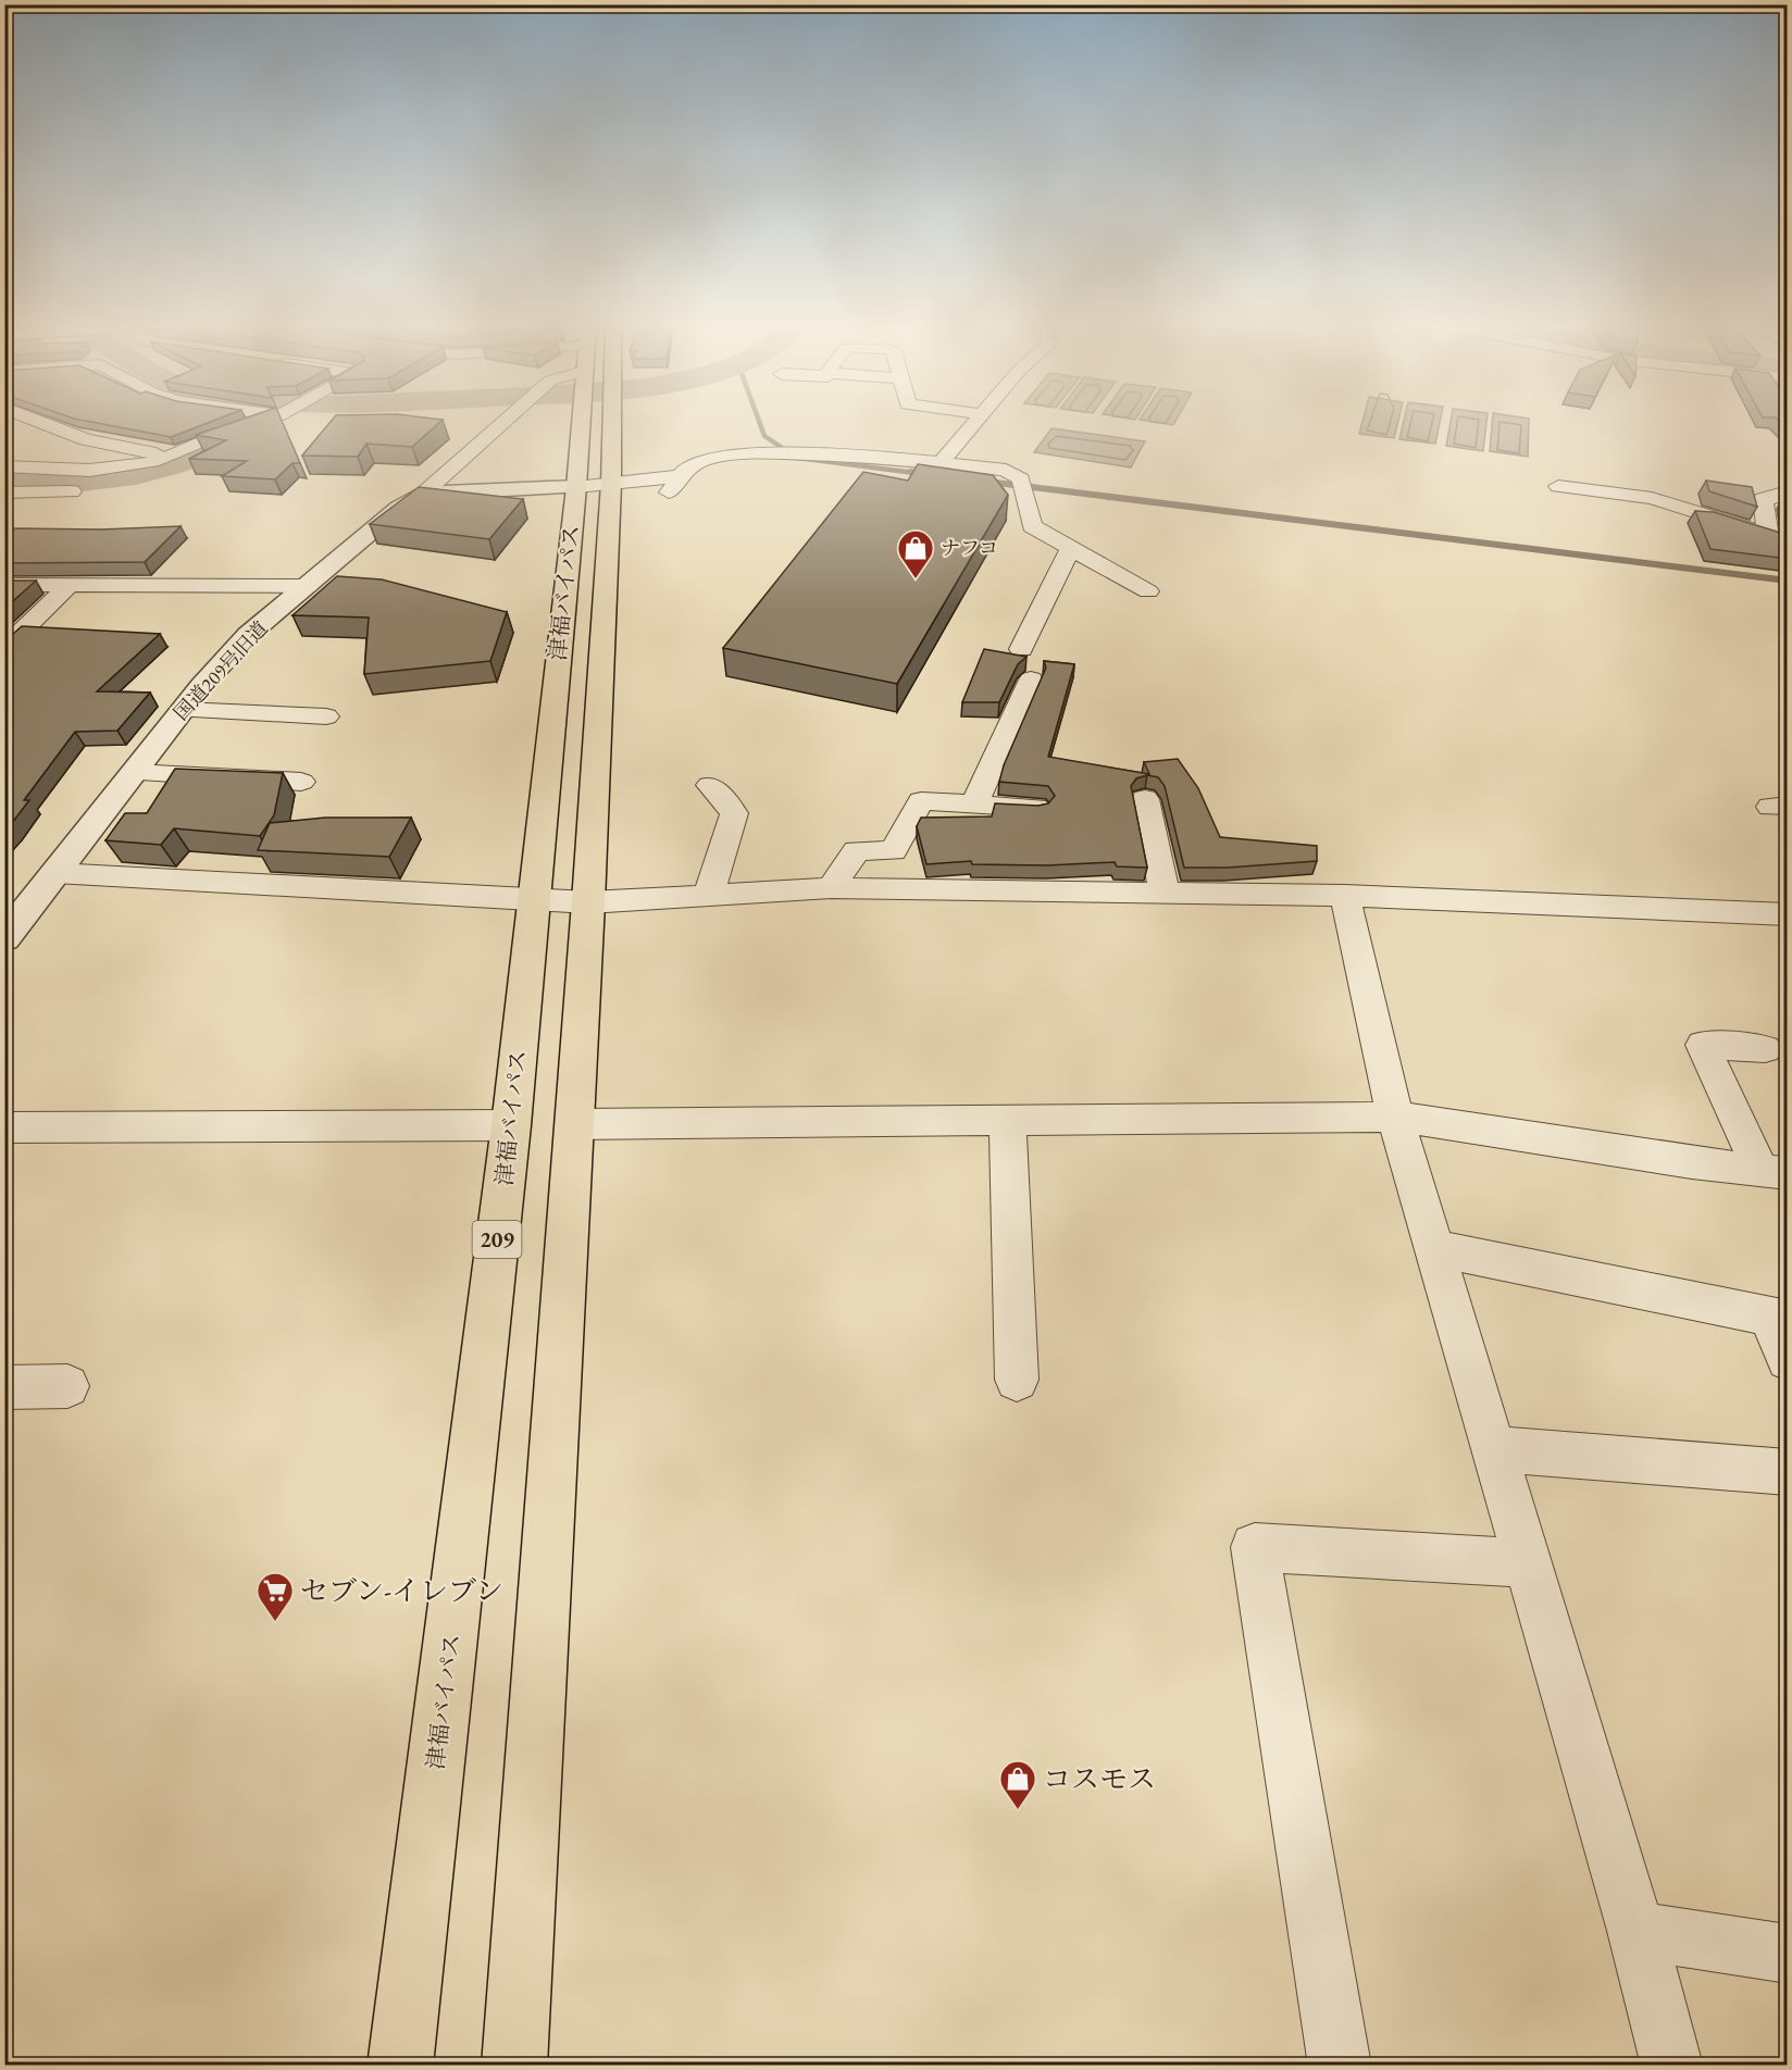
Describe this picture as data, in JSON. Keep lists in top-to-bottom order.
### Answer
{
  "streets": {
    "highway": ["津福バイパス", "209"],
    "street": ["国道209号旧道"]
  },
  "crossings": [
    ["津福バイパス", "国道209号旧道"]
  ],
  "places": {
    "shop": ["ナフコ", "コスモス"],
    "supermarket": ["セブン-イレブン"]
  }
}
